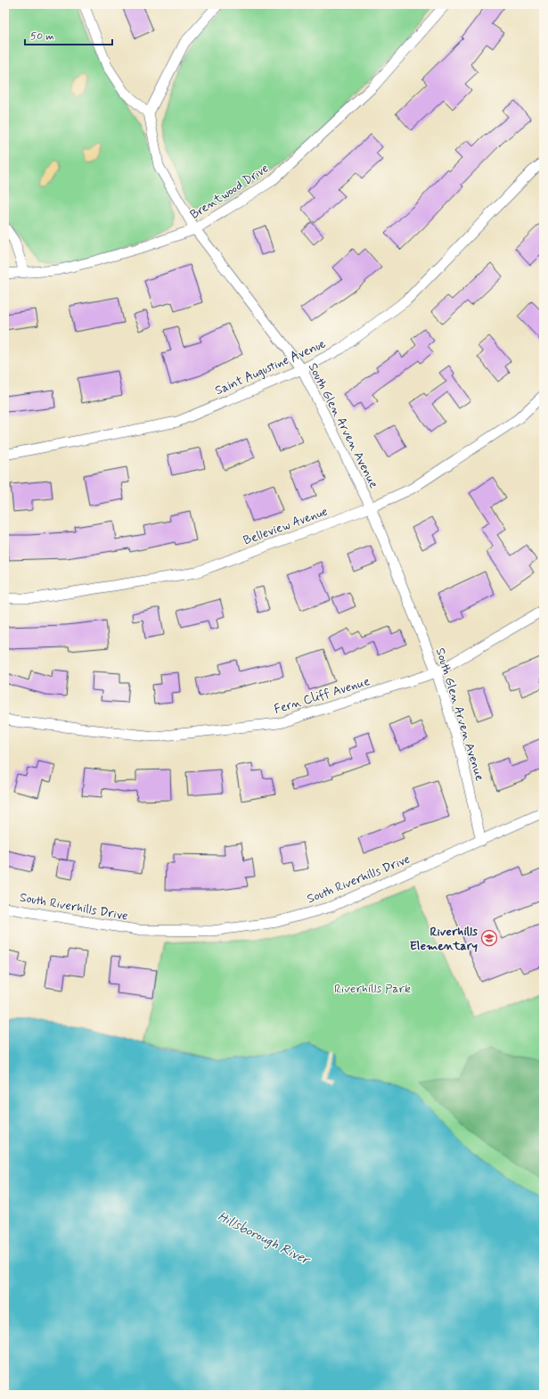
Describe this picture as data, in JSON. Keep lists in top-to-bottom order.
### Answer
{
  "streets": {
    "street": [
      "Brentwood Drive",
      "Saint Augustine Avenue",
      "South Glen Arven Avenue",
      "Belleview Avenue",
      "Fern Cliff Avenue",
      "South Riverhills Drive"
    ]
  },
  "crossings": [
    ["Brentwood Drive", "South Glen Arven Avenue"],
    ["Saint Augustine Avenue", "South Glen Arven Avenue"],
    ["South Glen Arven Avenue", "Belleview Avenue"],
    ["South Glen Arven Avenue", "Fern Cliff Avenue"],
    ["South Glen Arven Avenue", "South Riverhills Drive"]
  ],
  "water": ["Hillsborough River"],
  "parks": ["Riverhills Park"],
  "places": {
    "school or university": ["Riverhills Elementary"]
  },
  "scale_bar": "50 m"
}
